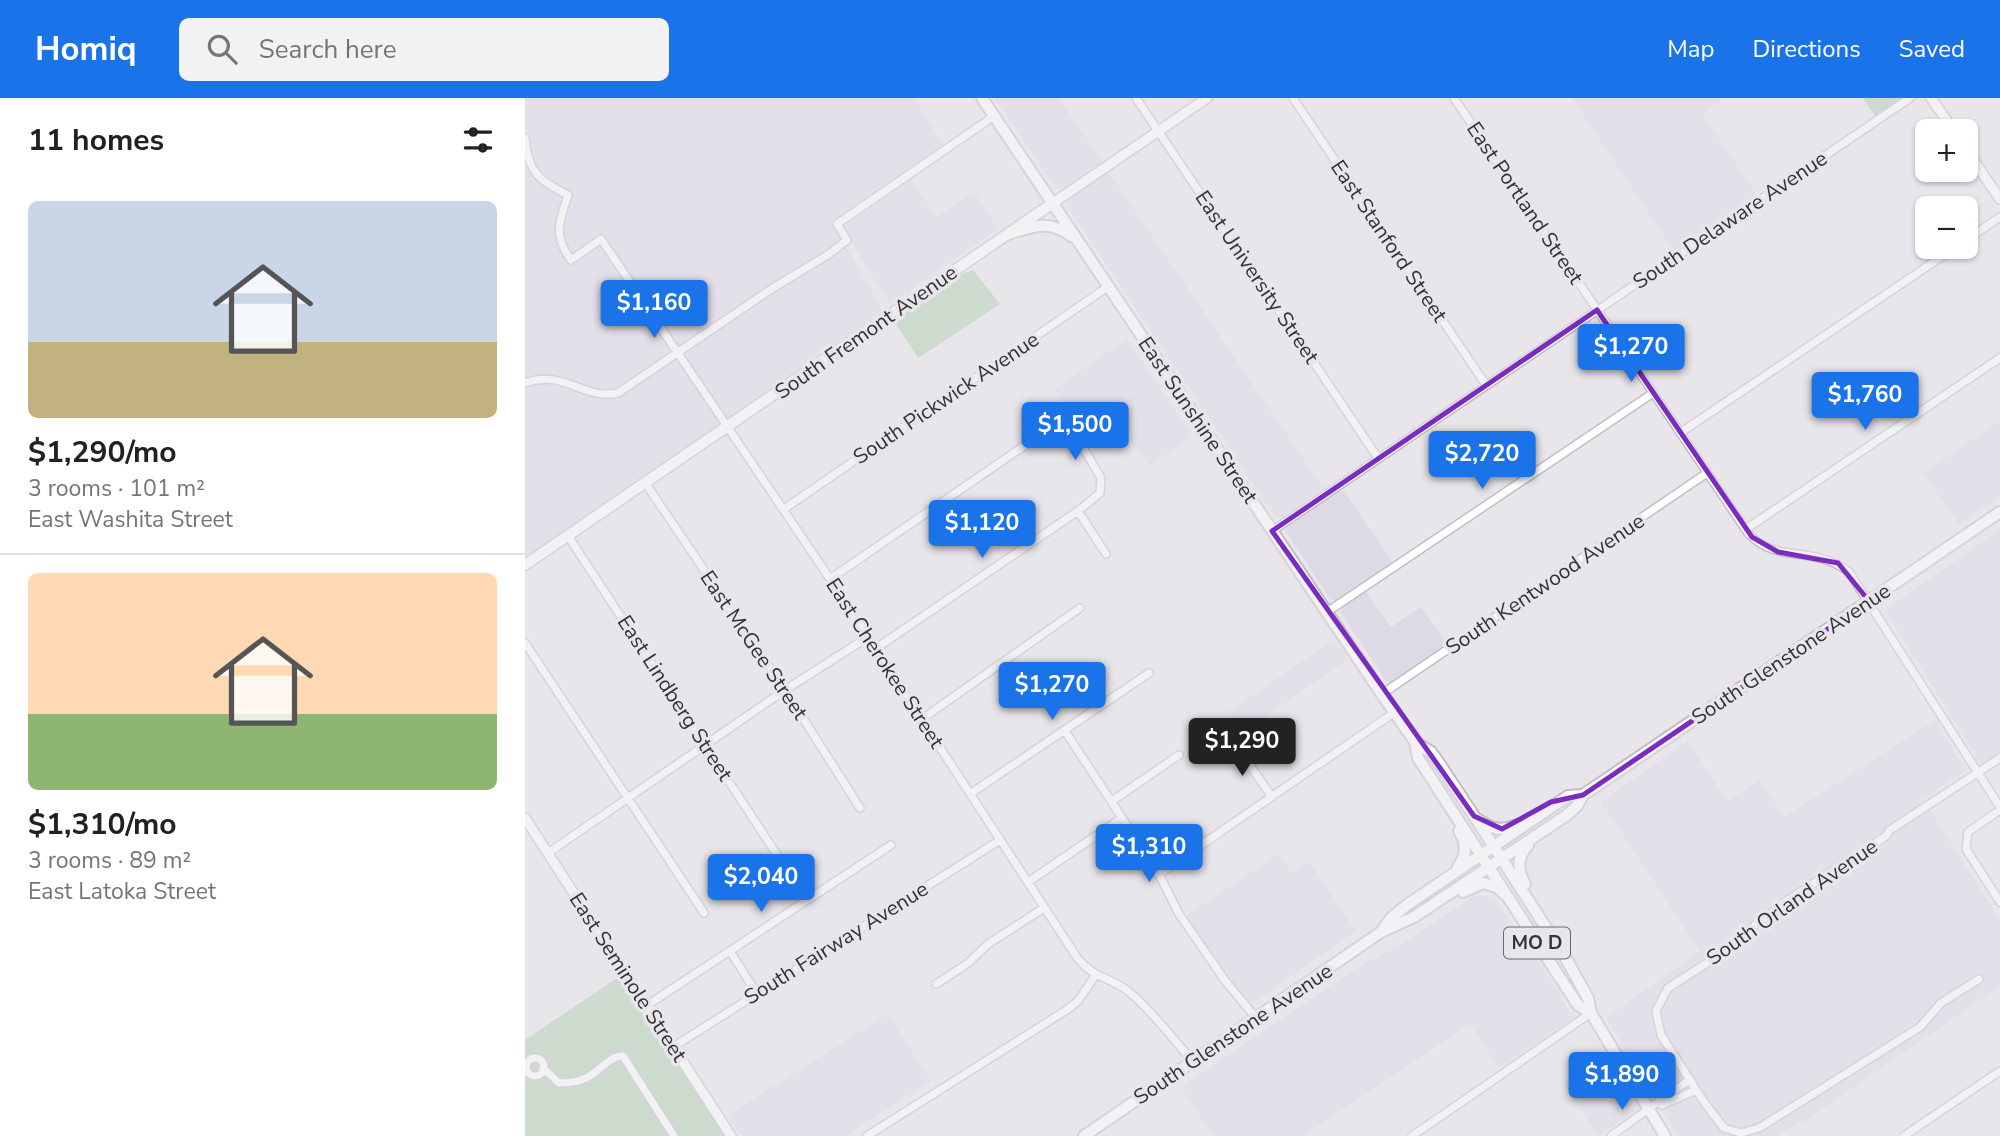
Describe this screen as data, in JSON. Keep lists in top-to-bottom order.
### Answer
{
  "streets": {
    "main road": [
      "South Fremont Avenue",
      "East Sunshine Street",
      "South Glenstone Avenue",
      "MO D"
    ],
    "street": [
      "East Portland Street",
      "South Delaware Avenue",
      "East Stanford Street",
      "East University Street",
      "South Pickwick Avenue",
      "South Kentwood Avenue",
      "East McGee Street",
      "East Cherokee Street",
      "East Lindberg Street",
      "South Orland Avenue",
      "South Fairway Avenue",
      "East Seminole Street"
    ]
  },
  "crossings": [
    ["East Portland Street", "South Delaware Avenue"],
    ["East Portland Street", "South Kentwood Avenue"],
    ["East Portland Street", "South Glenstone Avenue"],
    ["East Portland Street", "South Orland Avenue"],
    ["South Delaware Avenue", "East Stanford Street"],
    ["South Delaware Avenue", "East University Street"],
    ["South Delaware Avenue", "East Sunshine Street"],
    ["East University Street", "South Fremont Avenue"],
    ["South Fremont Avenue", "East Sunshine Street"],
    ["South Fremont Avenue", "East McGee Street"],
    ["South Fremont Avenue", "East Cherokee Street"],
    ["South Fremont Avenue", "East Lindberg Street"],
    ["South Pickwick Avenue", "East Sunshine Street"],
    ["South Pickwick Avenue", "East Cherokee Street"],
    ["East Sunshine Street", "South Kentwood Avenue"],
    ["East Sunshine Street", "South Glenstone Avenue"],
    ["South Glenstone Avenue", "East Cherokee Street"],
    ["East Cherokee Street", "South Fairway Avenue"],
    ["South Fairway Avenue", "East Seminole Street"]
  ],
  "page": {
    "header": "Homiq",
    "search": "Search here",
    "nav": ["Map", "Directions", "Saved"],
    "heading": "11 homes",
    "map_buttons": ["+", "−"],
    "list": [
      {
        "name": "$1,290/mo",
        "note": "3 rooms · 101 m² · East Washita Street"
      },
      {
        "name": "$1,310/mo",
        "note": "3 rooms · 89 m² · East Latoka Street"
      }
    ],
    "price": [
      "$1,160",
      "$1,270",
      "$1,760",
      "$1,500",
      "$2,720",
      "$1,120",
      "$1,270",
      "$1,290",
      "$1,310",
      "$2,040",
      "$1,890"
    ]
  }
}
